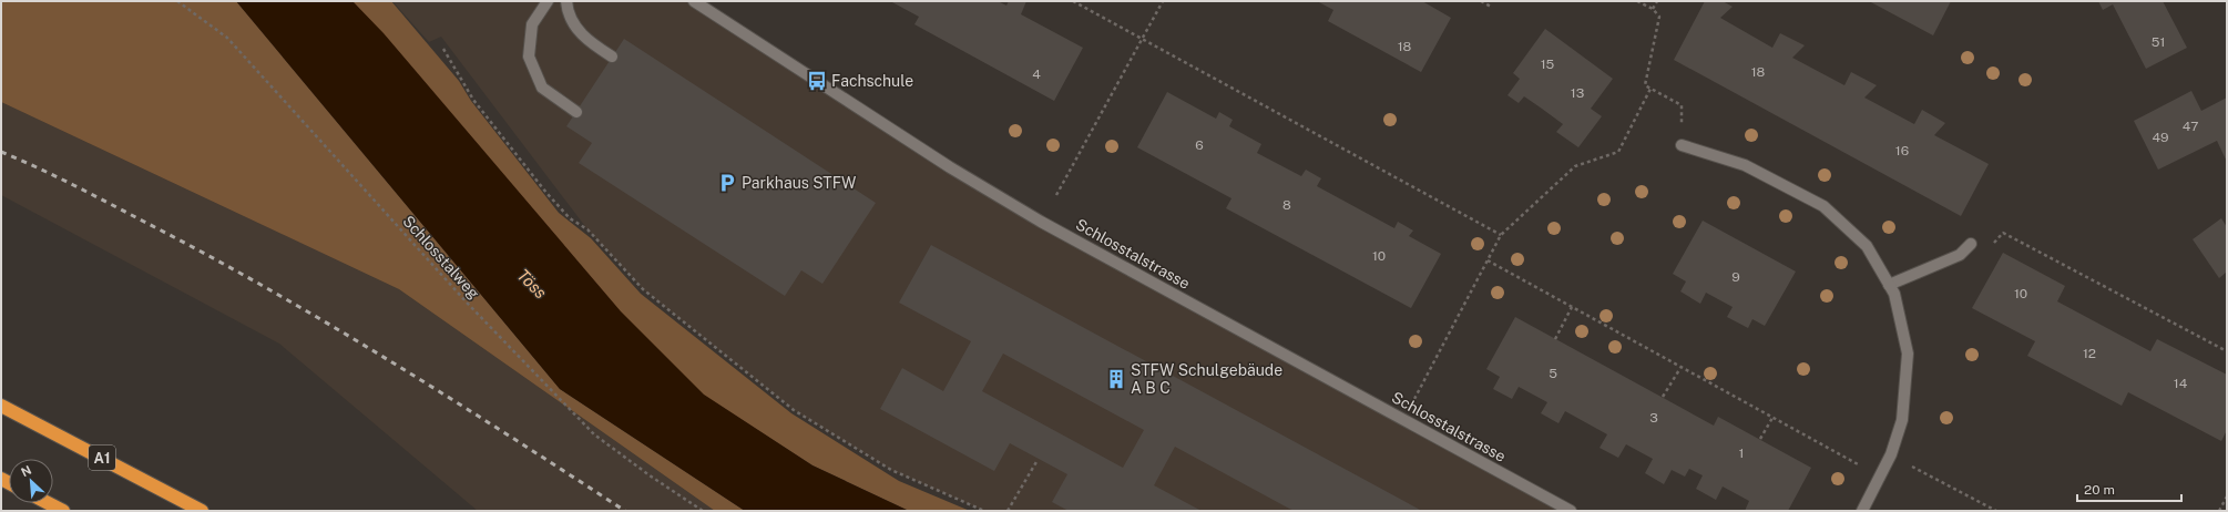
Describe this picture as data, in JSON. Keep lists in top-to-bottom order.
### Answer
{
  "streets": {
    "highway": ["A1"],
    "main road": ["Schlosstalstrasse"],
    "path": ["Schlosstalweg"]
  },
  "water": ["Töss"],
  "places": {
    "bus stop": ["Fachschule"],
    "parking": ["Parkhaus STFW"],
    "building": ["STFW Schulgebäude A B C"]
  },
  "house_numbers": [
    "51",
    "18",
    "15",
    "18",
    "4",
    "13",
    "47",
    "49",
    "6",
    "16",
    "8",
    "10",
    "9",
    "10",
    "12",
    "5",
    "14",
    "3",
    "1"
  ],
  "scale_bar": "20 m",
  "north": "top left"
}
